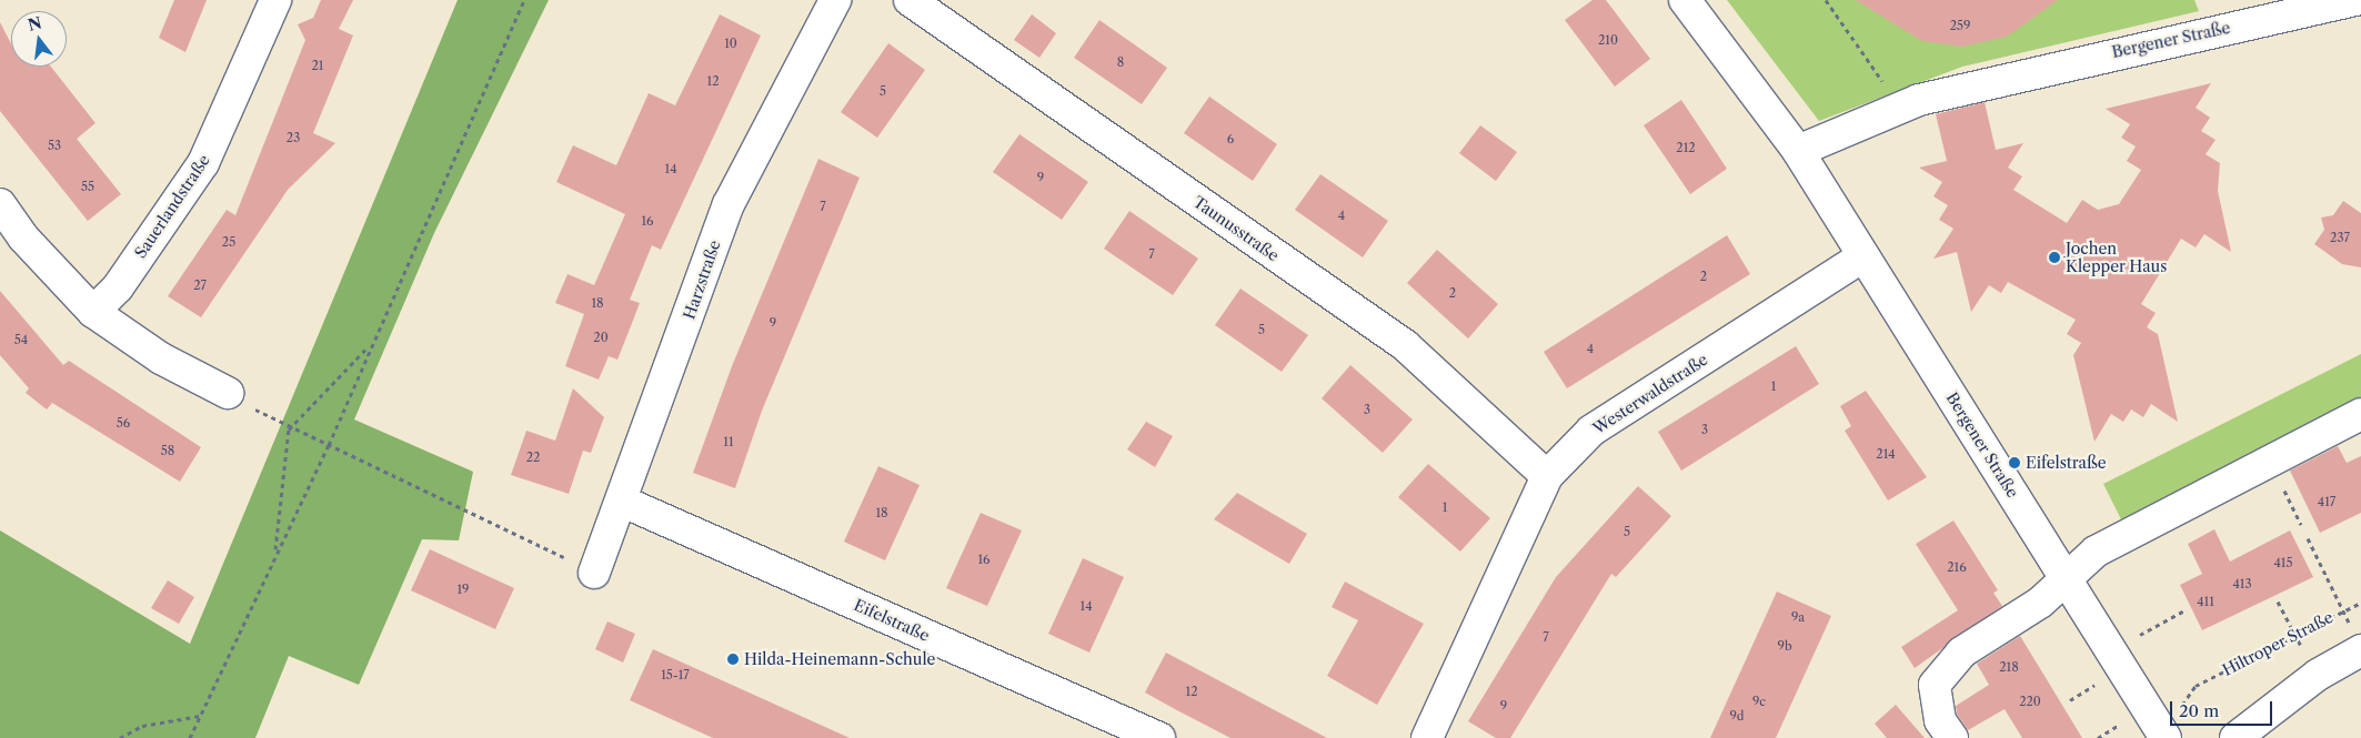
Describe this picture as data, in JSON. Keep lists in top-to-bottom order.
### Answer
{
  "streets": {
    "street": [
      "Bergener Straße",
      "Sauerlandstraße",
      "Taunusstraße",
      "Harzstraße",
      "Westerwaldstraße",
      "Eifelstraße"
    ],
    "path": ["Hiltroper Straße"]
  },
  "crossings": [
    ["Bergener Straße", "Westerwaldstraße"],
    ["Taunusstraße", "Westerwaldstraße"],
    ["Harzstraße", "Eifelstraße"]
  ],
  "places": ["Jochen Klepper Haus", "Eifelstraße", "Hilda-Heinemann-Schule"],
  "house_numbers": [
    "259",
    "210",
    "10",
    "8",
    "21",
    "12",
    "5",
    "23",
    "6",
    "53",
    "212",
    "14",
    "9",
    "55",
    "7",
    "4",
    "16",
    "237",
    "25",
    "7",
    "2",
    "27",
    "2",
    "18",
    "9",
    "5",
    "20",
    "54",
    "4",
    "1",
    "3",
    "56",
    "3",
    "11",
    "58",
    "214",
    "22",
    "417",
    "1",
    "18",
    "5",
    "16",
    "415",
    "216",
    "413",
    "19",
    "411",
    "14",
    "9a",
    "7",
    "9b",
    "218",
    "15-17",
    "12",
    "9c",
    "220",
    "9",
    "9d"
  ],
  "scale_bar": "20 m",
  "north": "top"
}
